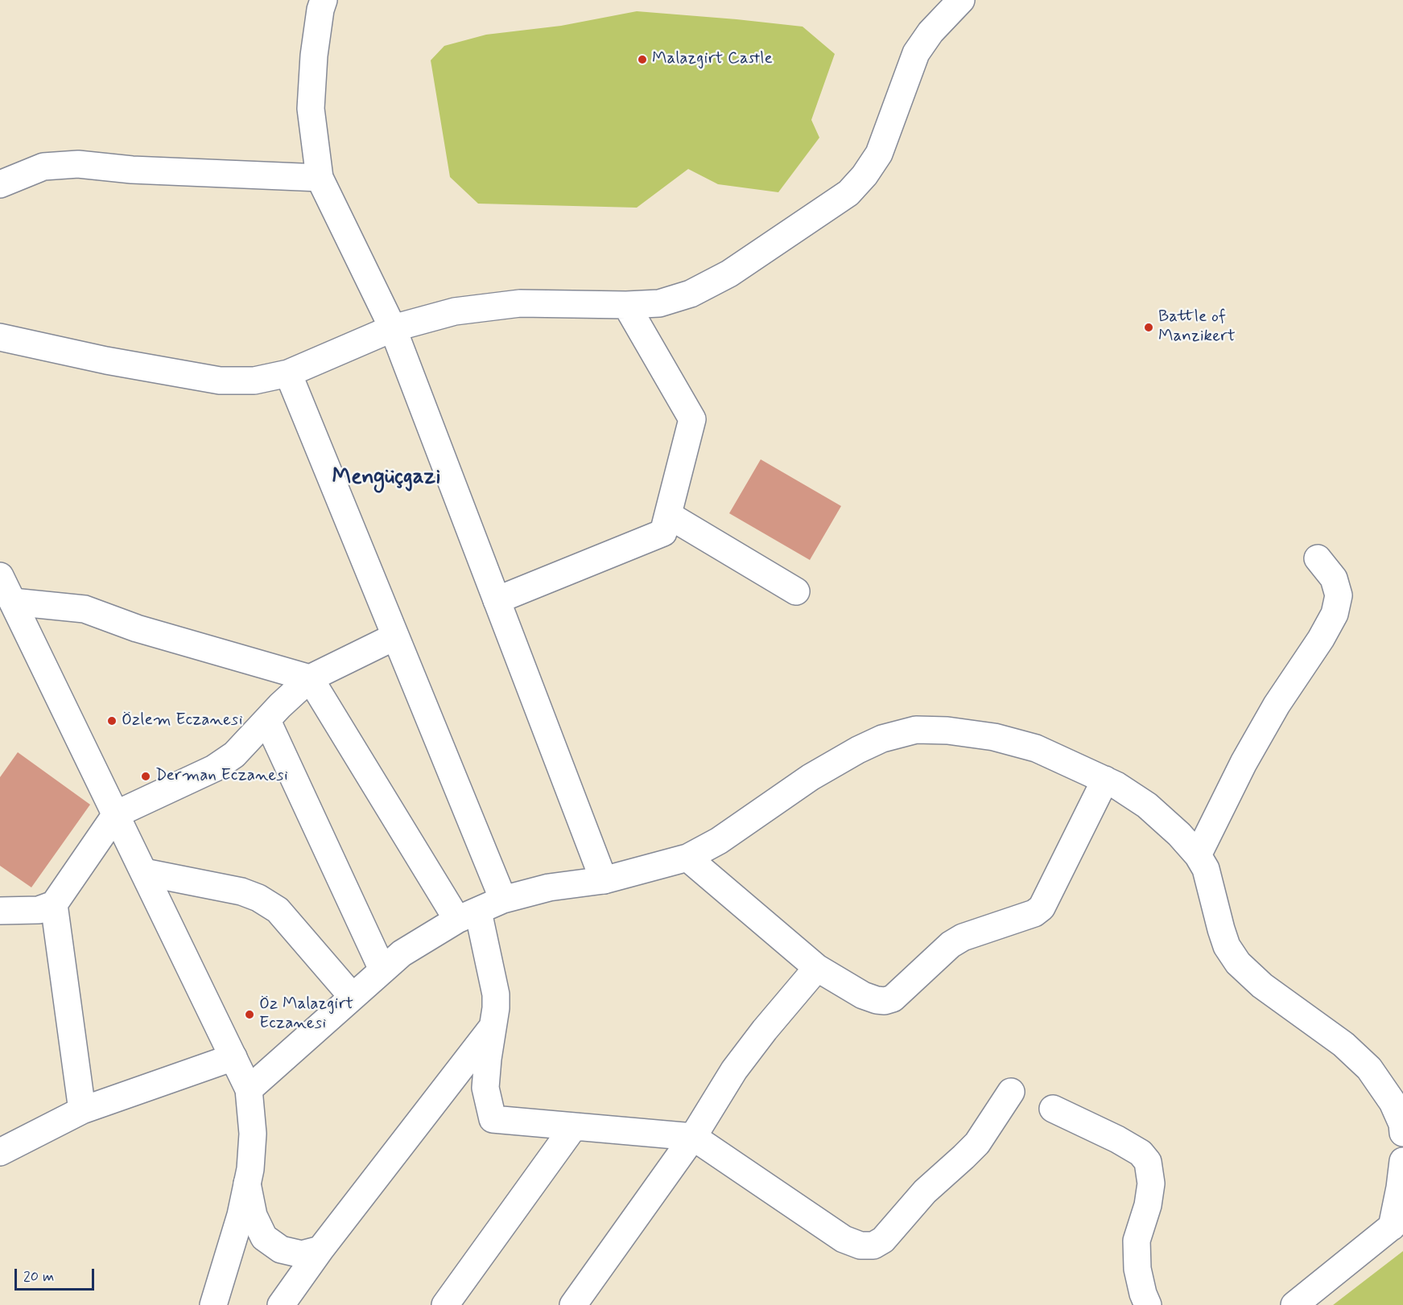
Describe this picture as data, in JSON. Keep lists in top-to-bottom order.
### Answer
{
  "districts": ["Mengüçgazi"],
  "places": [
    "Malazgirt Castle",
    "Battle of Manzikert",
    "Özlem Eczanesi",
    "Derman Eczanesi",
    "Öz Malazgirt Eczanesi"
  ],
  "scale_bar": "20 m"
}
